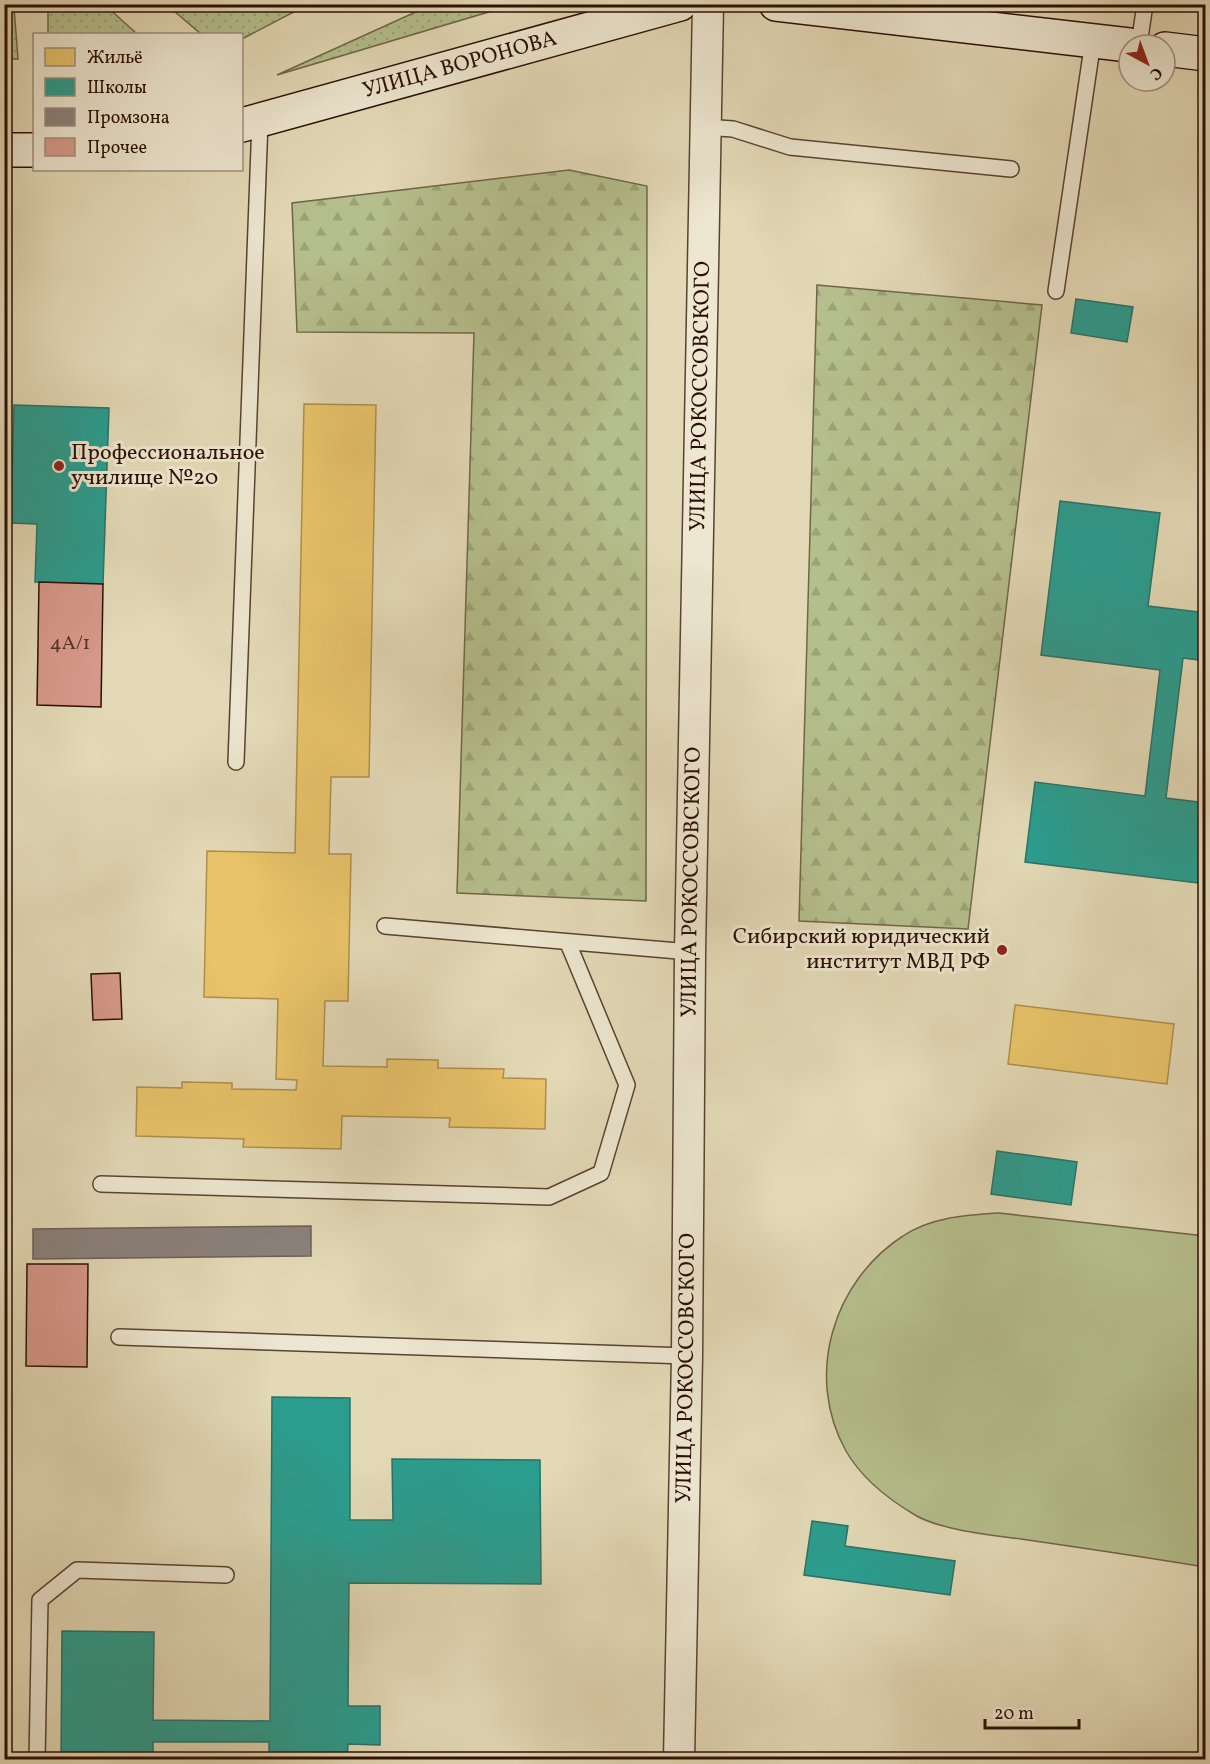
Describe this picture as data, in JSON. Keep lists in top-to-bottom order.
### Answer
{
  "streets": {
    "main road": ["УЛИЦА ВОРОНОВА"],
    "street": ["УЛИЦА РОКОССОВСКОГО"]
  },
  "places": ["Профессиональное училище №20", "Сибирский юридический институт МВД РФ"],
  "house_numbers": ["4А/1"],
  "legend": [
    "Жильё",
    "Школы",
    "Промзона",
    "Прочее"
  ],
  "scale_bar": "20 m",
  "north": "bottom right"
}
